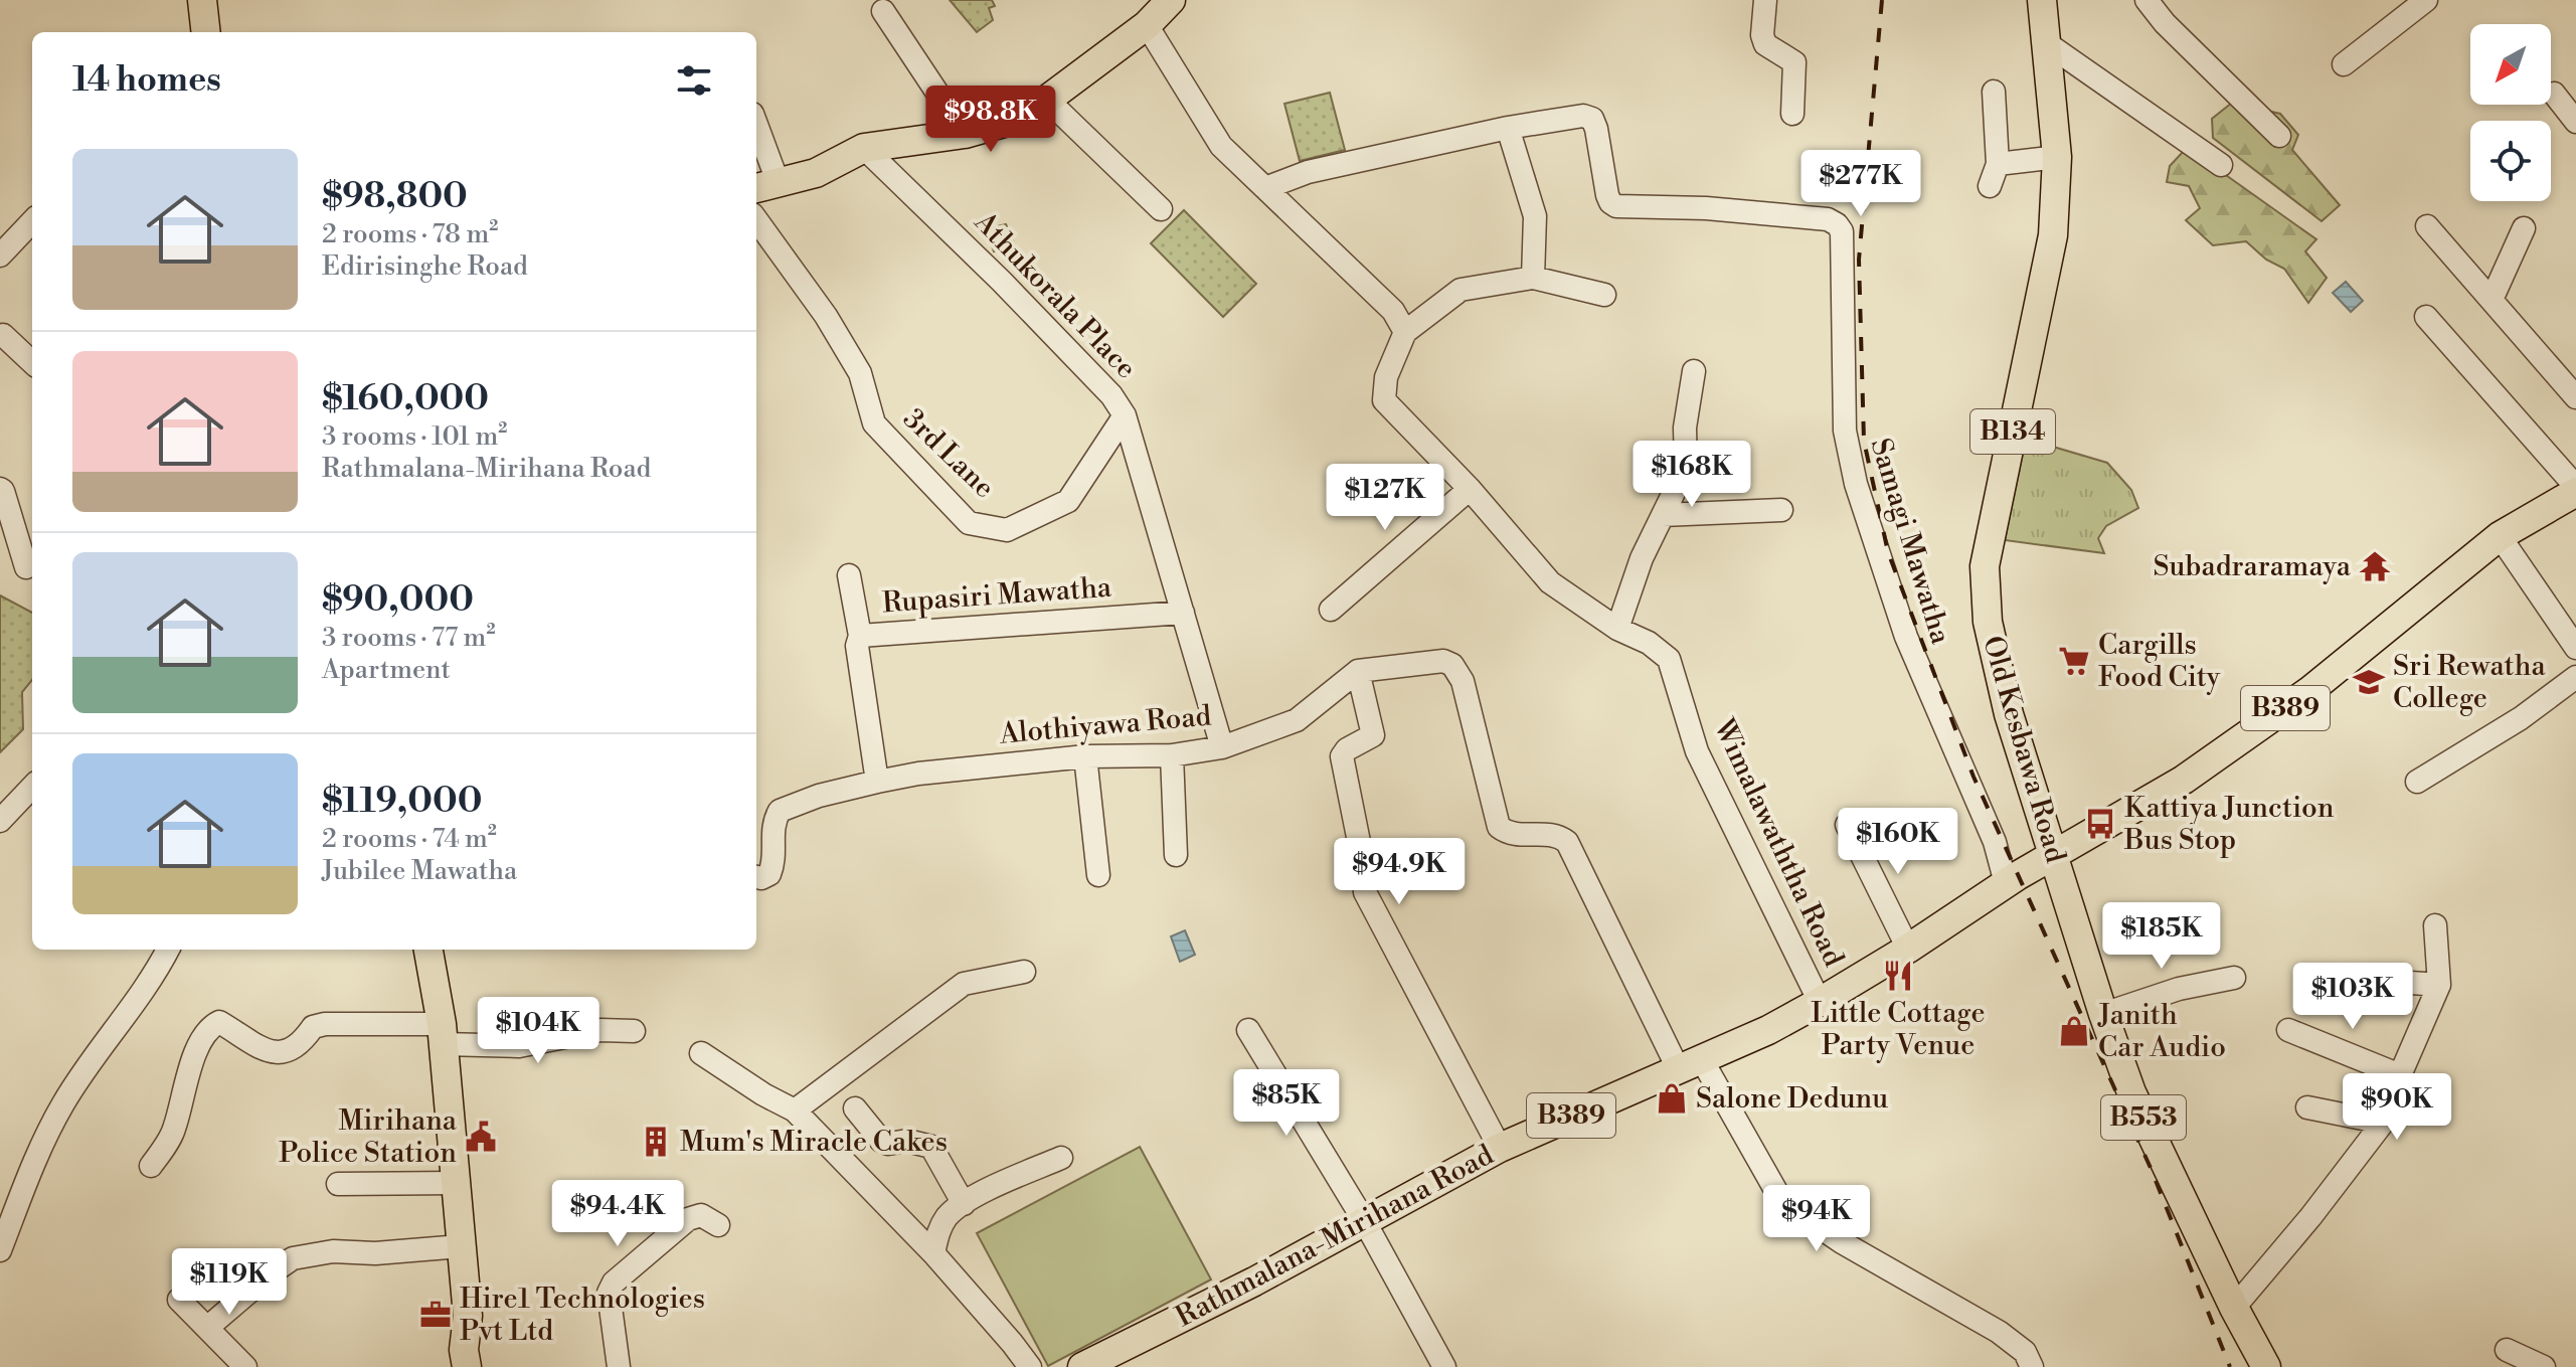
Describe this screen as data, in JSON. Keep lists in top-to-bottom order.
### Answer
{
  "streets": {
    "main road": [
      "B134",
      "B389",
      "Old Kesbawa Road",
      "B553",
      "Rathmalana-Mirihana Road"
    ],
    "street": [
      "Athukorala Place",
      "3rd Lane",
      "Samagi Mawatha",
      "Rupasiri Mawatha",
      "Alothiyawa Road",
      "Wimalawaththa Road"
    ]
  },
  "crossings": [
    ["Athukorala Place", "3rd Lane"],
    ["Athukorala Place", "Rupasiri Mawatha"],
    ["Athukorala Place", "Alothiyawa Road"],
    ["Samagi Mawatha", "Rathmalana-Mirihana Road"],
    ["Rupasiri Mawatha", "Alothiyawa Road"],
    ["B389", "Old Kesbawa Road"],
    ["B389", "Rathmalana-Mirihana Road"],
    ["Old Kesbawa Road", "Rathmalana-Mirihana Road"],
    ["Wimalawaththa Road", "Rathmalana-Mirihana Road"]
  ],
  "places": {
    "temple": ["Subadraramaya"],
    "supermarket": ["Cargills Food City"],
    "school or university": ["Sri Rewatha College"],
    "bus stop": ["Kattiya Junction Bus Stop"],
    "restaurant": ["Little Cottage Party Venue"],
    "shop": ["Janith Car Audio", "Salone Dedunu"],
    "public building": ["Mirihana Police Station"],
    "building": ["Mum's Miracle Cakes"],
    "office": ["Hire1 Technologies Pvt Ltd"]
  },
  "north": "bottom left",
  "page": {
    "heading": "14 homes",
    "price": [
      "$98.8K",
      "$277K",
      "$168K",
      "$127K",
      "$160K",
      "$94.9K",
      "$185K",
      "$103K",
      "$104K",
      "$85K",
      "$90K",
      "$94.4K",
      "$94K",
      "$119K"
    ],
    "list": [
      {
        "name": "$98,800",
        "note": "2 rooms · 78 m² · Edirisinghe Road"
      },
      {
        "name": "$160,000",
        "note": "3 rooms · 101 m² · Rathmalana-Mirihana Road"
      },
      {
        "name": "$90,000",
        "note": "3 rooms · 77 m² · Apartment"
      },
      {
        "name": "$119,000",
        "note": "2 rooms · 74 m² · Jubilee Mawatha"
      }
    ]
  }
}
